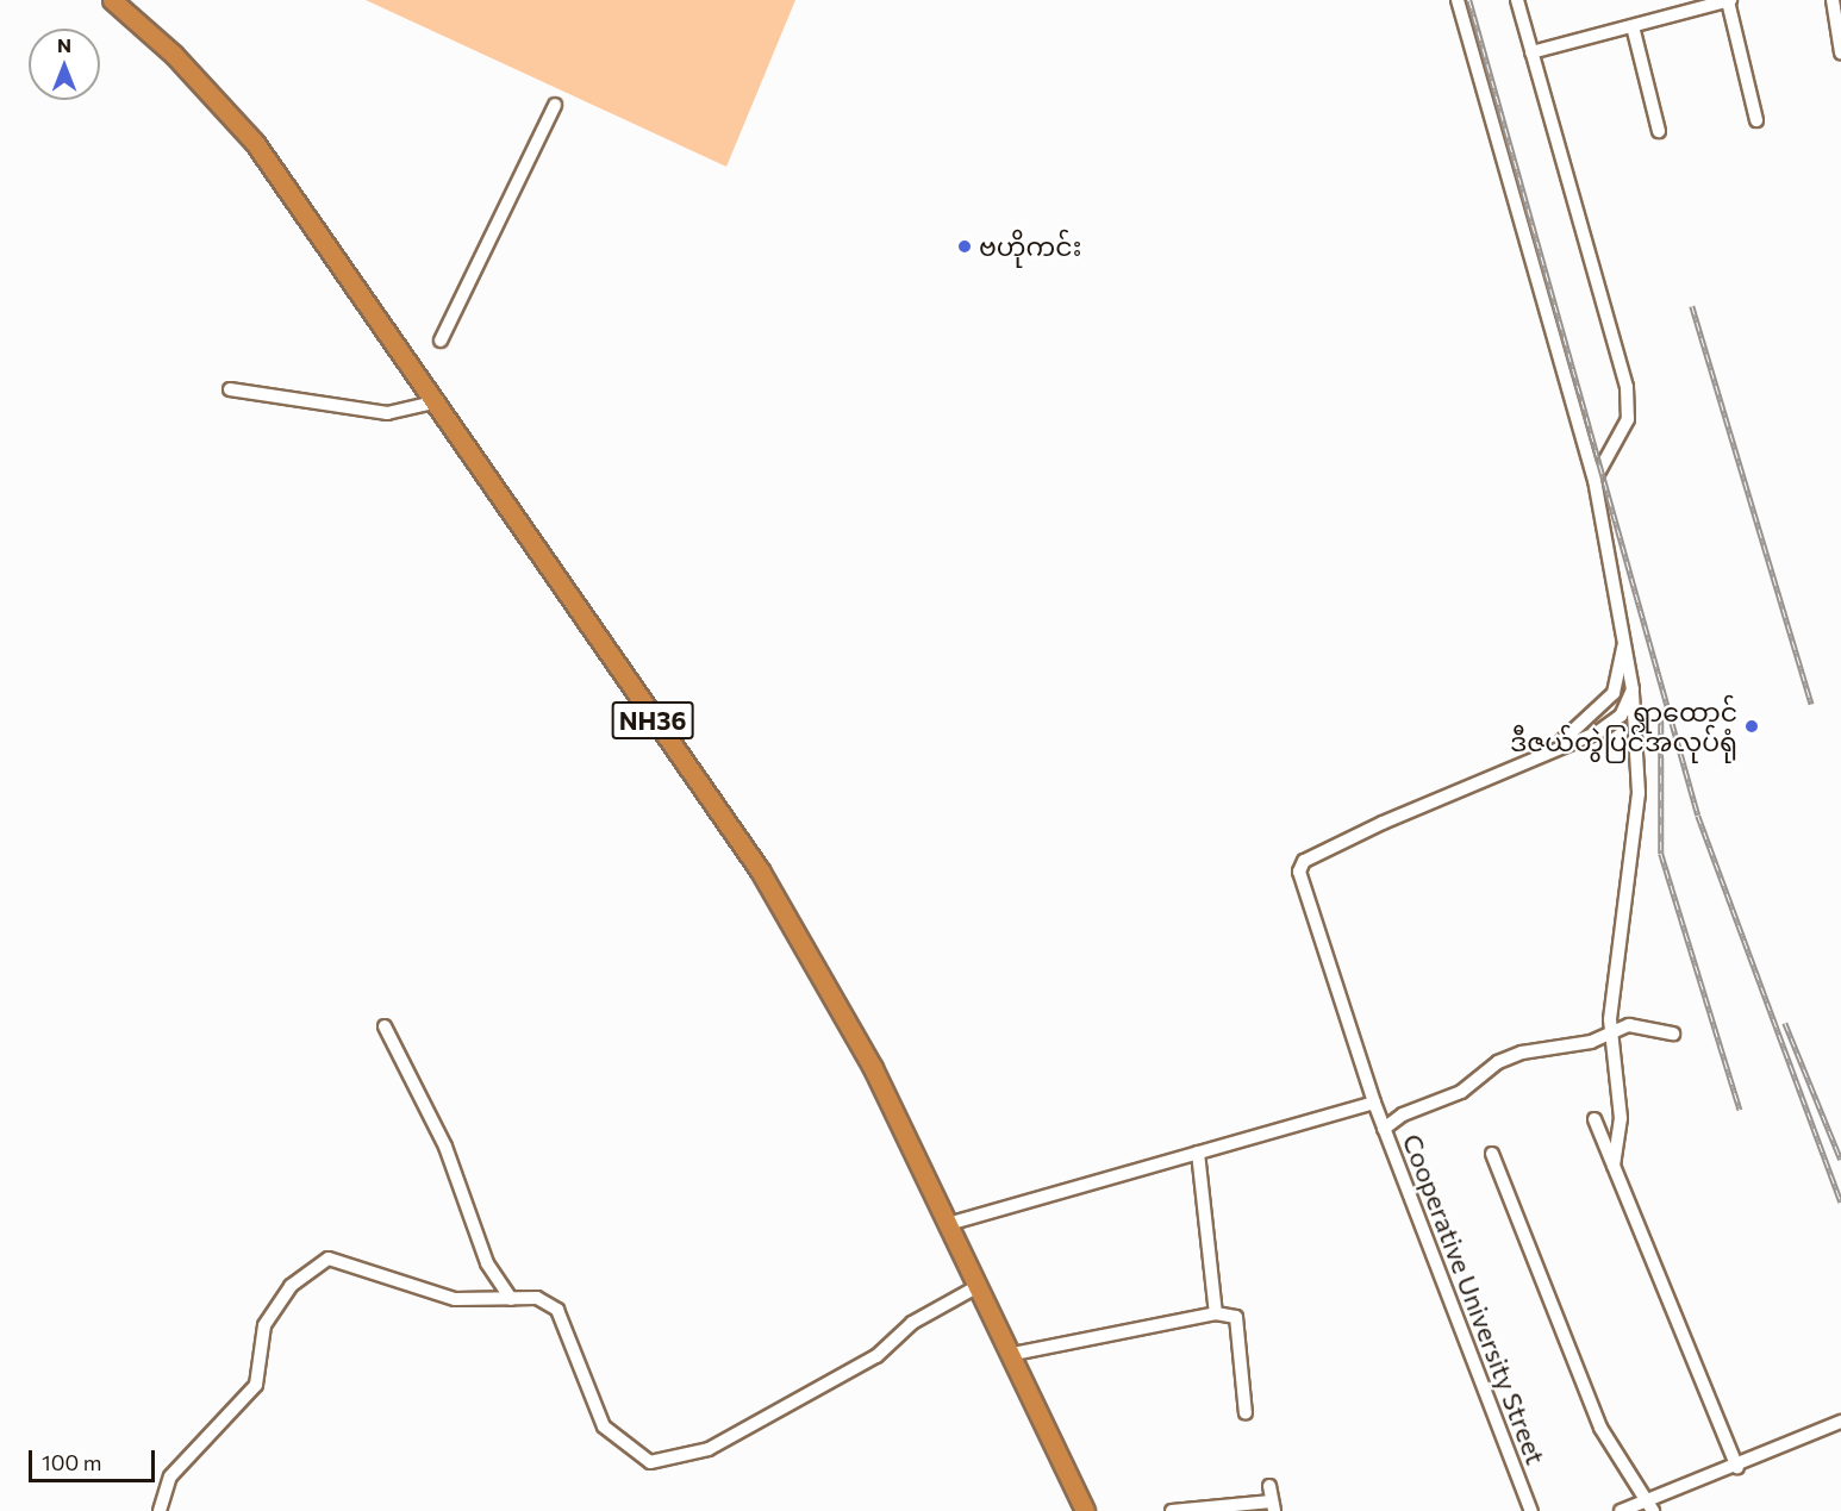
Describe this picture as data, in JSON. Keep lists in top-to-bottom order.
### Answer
{
  "streets": {
    "highway": ["NH36"],
    "street": ["Cooperative University Street"]
  },
  "places": ["ဗဟိုကင်း", "ရွာထောင် ဒီဇယ်တွဲပြင်အလုပ်ရုံ"],
  "scale_bar": "100 m",
  "north": "top"
}
